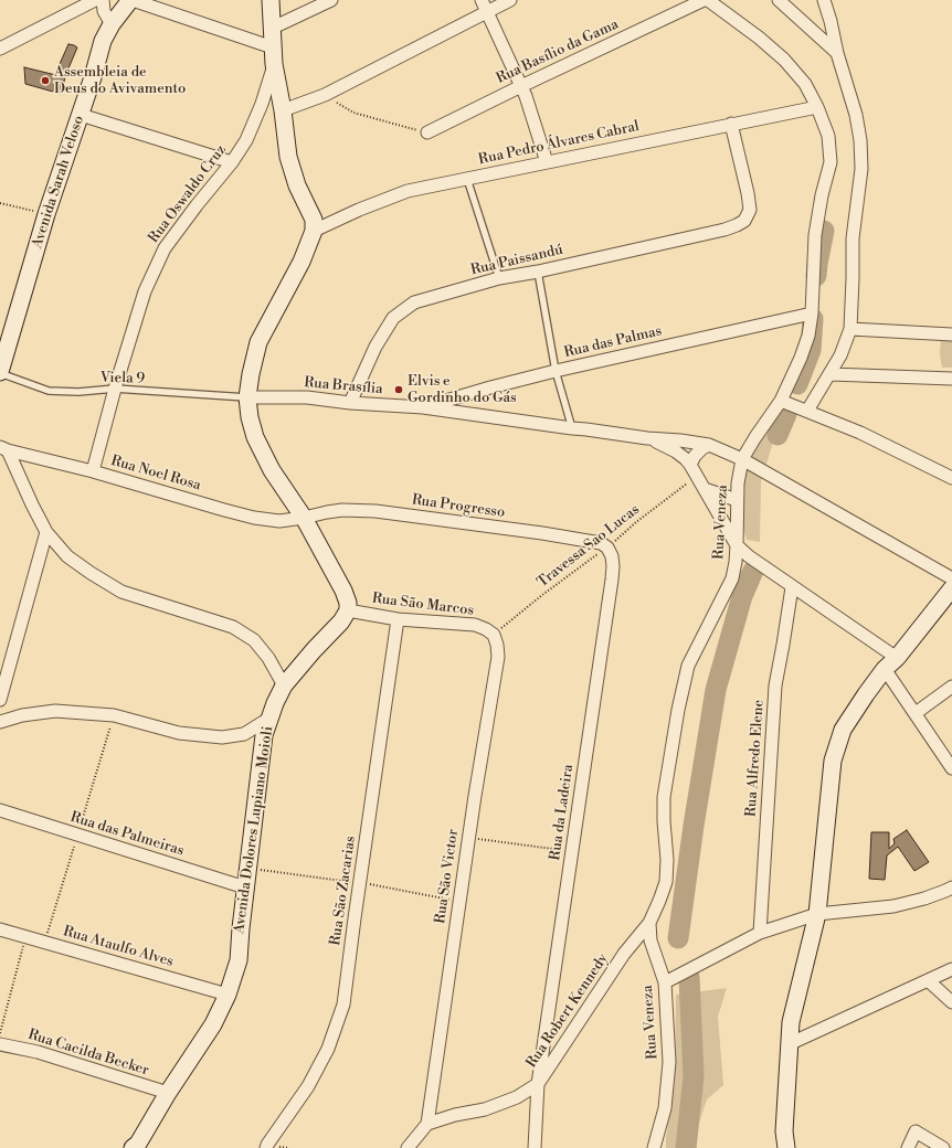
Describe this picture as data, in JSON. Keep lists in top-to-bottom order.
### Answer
{
  "streets": {
    "main road": ["Avenida Sarah Veloso", "Avenida Dolores Lupiano Moioli"],
    "street": [
      "Rua Basílio da Gama",
      "Rua Pedro Álvares Cabral",
      "Rua Oswaldo Cruz",
      "Rua Paissandú",
      "Rua das Palmas",
      "Rua Brasília",
      "Rua Noel Rosa",
      "Rua Progresso",
      "Rua Veneza",
      "Rua São Marcos",
      "Rua Alfredo Elene",
      "Rua da Ladeira",
      "Rua das Palmeiras",
      "Rua São Victor",
      "Rua São Zacarias",
      "Rua Ataulfo Alves",
      "Rua Robert Kennedy",
      "Rua Cacilda Becker"
    ],
    "lane": ["Viela 9"],
    "path": ["Travessa Sao Lucas"]
  },
  "crossings": [
    ["Rua Pedro Álvares Cabral", "Rua Paissandú"],
    ["Rua Pedro Álvares Cabral", "Rua Veneza"],
    ["Avenida Sarah Veloso", "Viela 9"],
    ["Rua Oswaldo Cruz", "Viela 9"],
    ["Rua Oswaldo Cruz", "Rua Noel Rosa"],
    ["Rua Paissandú", "Rua Brasília"],
    ["Rua das Palmas", "Rua Brasília"],
    ["Rua das Palmas", "Rua Veneza"],
    ["Viela 9", "Rua Brasília"],
    ["Rua Brasília", "Rua Veneza"],
    ["Rua Brasília", "Travessa Sao Lucas"],
    ["Rua Brasília", "Rua Alfredo Elene"],
    ["Rua Noel Rosa", "Rua Progresso"],
    ["Rua Progresso", "Travessa Sao Lucas"],
    ["Rua Progresso", "Rua da Ladeira"],
    ["Rua Veneza", "Rua Robert Kennedy"],
    ["Travessa Sao Lucas", "Rua São Marcos"],
    ["Travessa Sao Lucas", "Rua da Ladeira"],
    ["Travessa Sao Lucas", "Rua São Victor"],
    ["Rua São Marcos", "Avenida Dolores Lupiano Moioli"],
    ["Rua São Marcos", "Rua São Victor"],
    ["Rua São Marcos", "Rua São Zacarias"],
    ["Rua da Ladeira", "Rua Robert Kennedy"],
    ["Avenida Dolores Lupiano Moioli", "Rua das Palmeiras"],
    ["Avenida Dolores Lupiano Moioli", "Rua Ataulfo Alves"],
    ["Avenida Dolores Lupiano Moioli", "Rua Cacilda Becker"],
    ["Rua São Victor", "Rua Robert Kennedy"]
  ],
  "places": ["Assembleia de Deus do Avivamento", "Elvis e Gordinho do Gás"]
}
